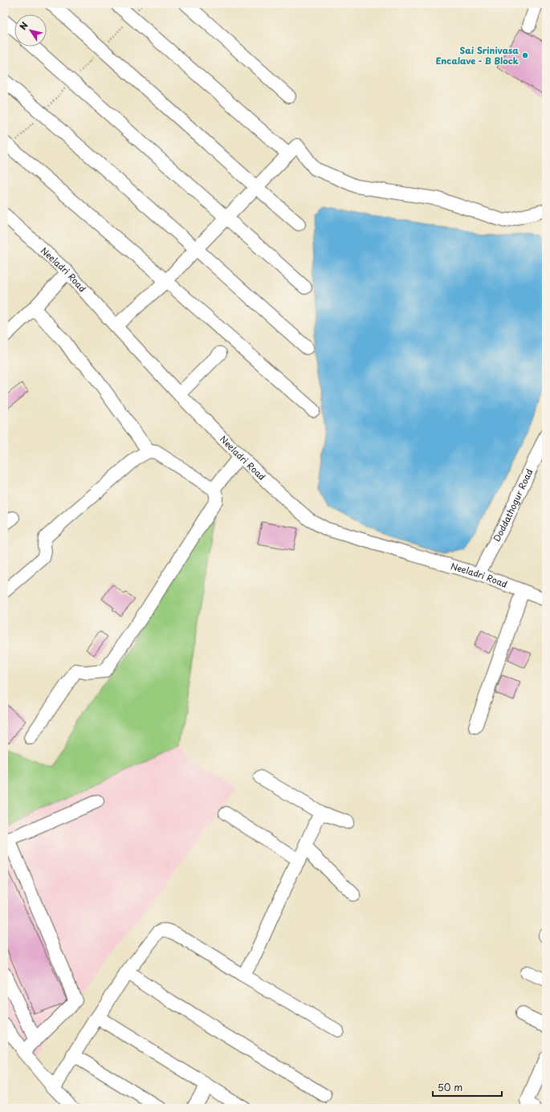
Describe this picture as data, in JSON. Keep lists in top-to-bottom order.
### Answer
{
  "streets": {
    "street": ["Neeladri Road", "Doddathogur Road"]
  },
  "crossings": [
    ["Neeladri Road", "Doddathogur Road"]
  ],
  "places": ["Sai Srinivasa Encalave - B Block"],
  "scale_bar": "50 m",
  "north": "top left"
}
